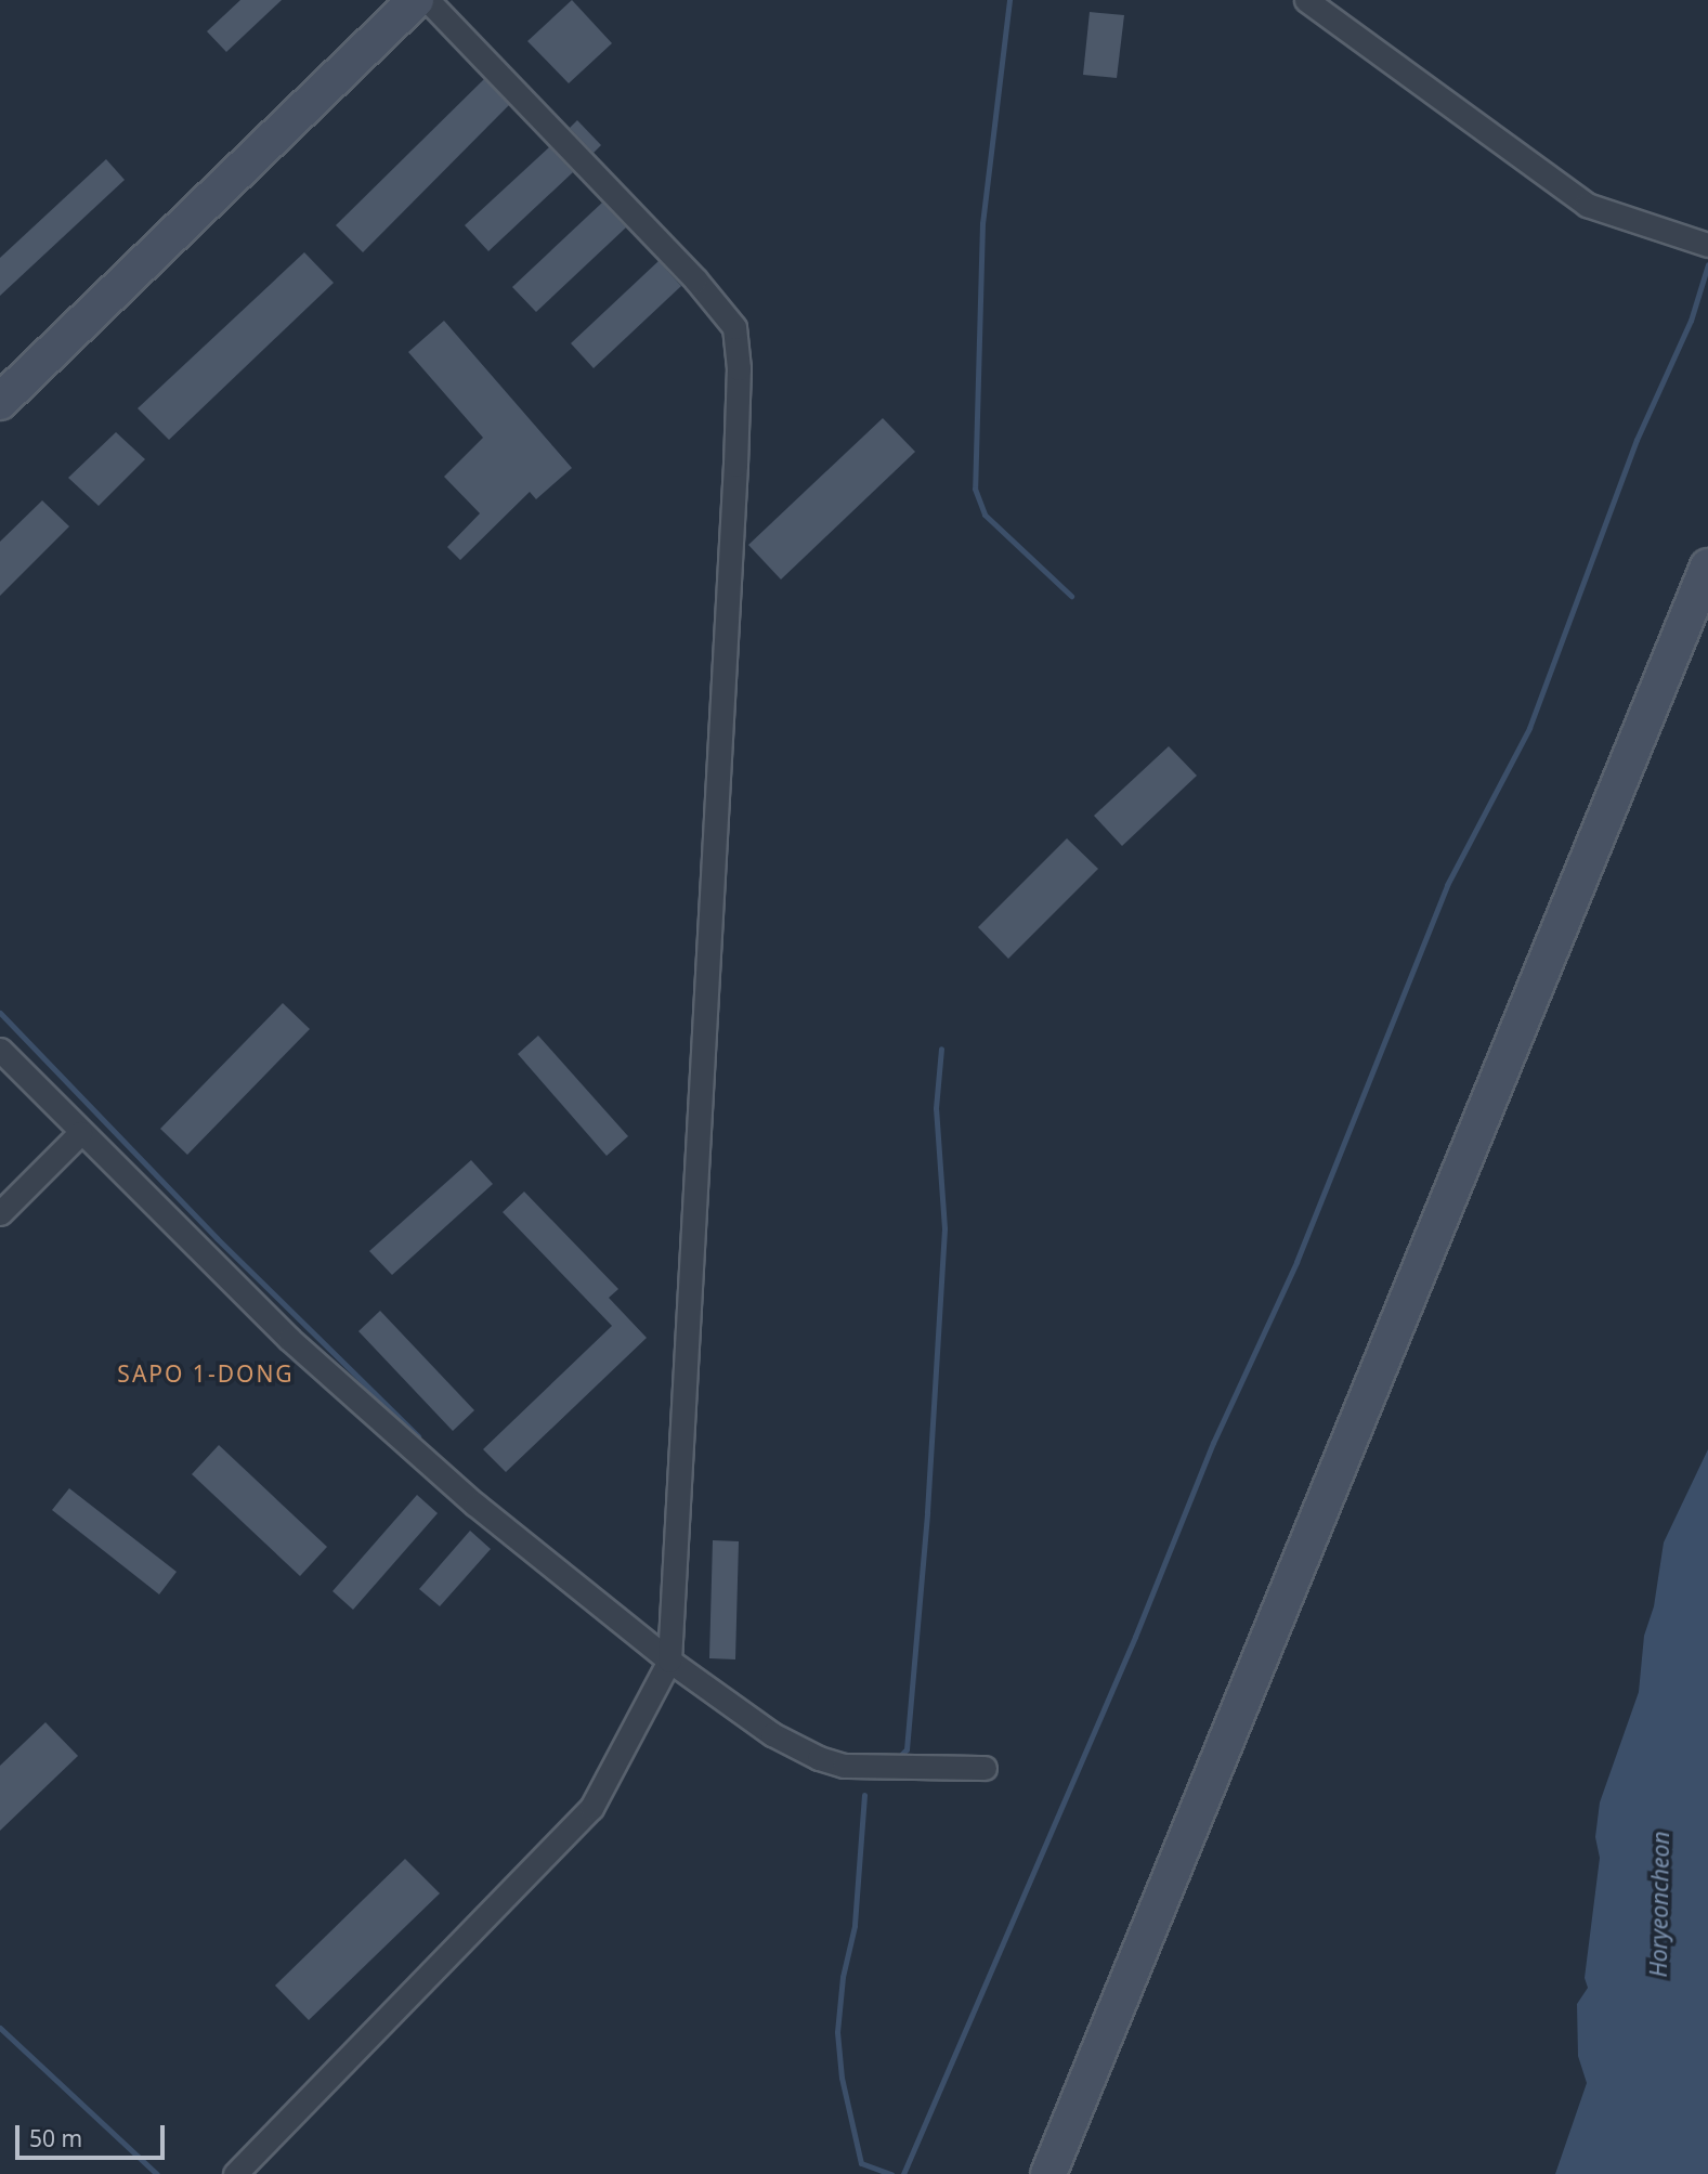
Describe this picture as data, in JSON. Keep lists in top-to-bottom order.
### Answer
{
  "districts": ["SAPO 1-DONG"],
  "water": ["Horyeoncheon"],
  "scale_bar": "50 m"
}
